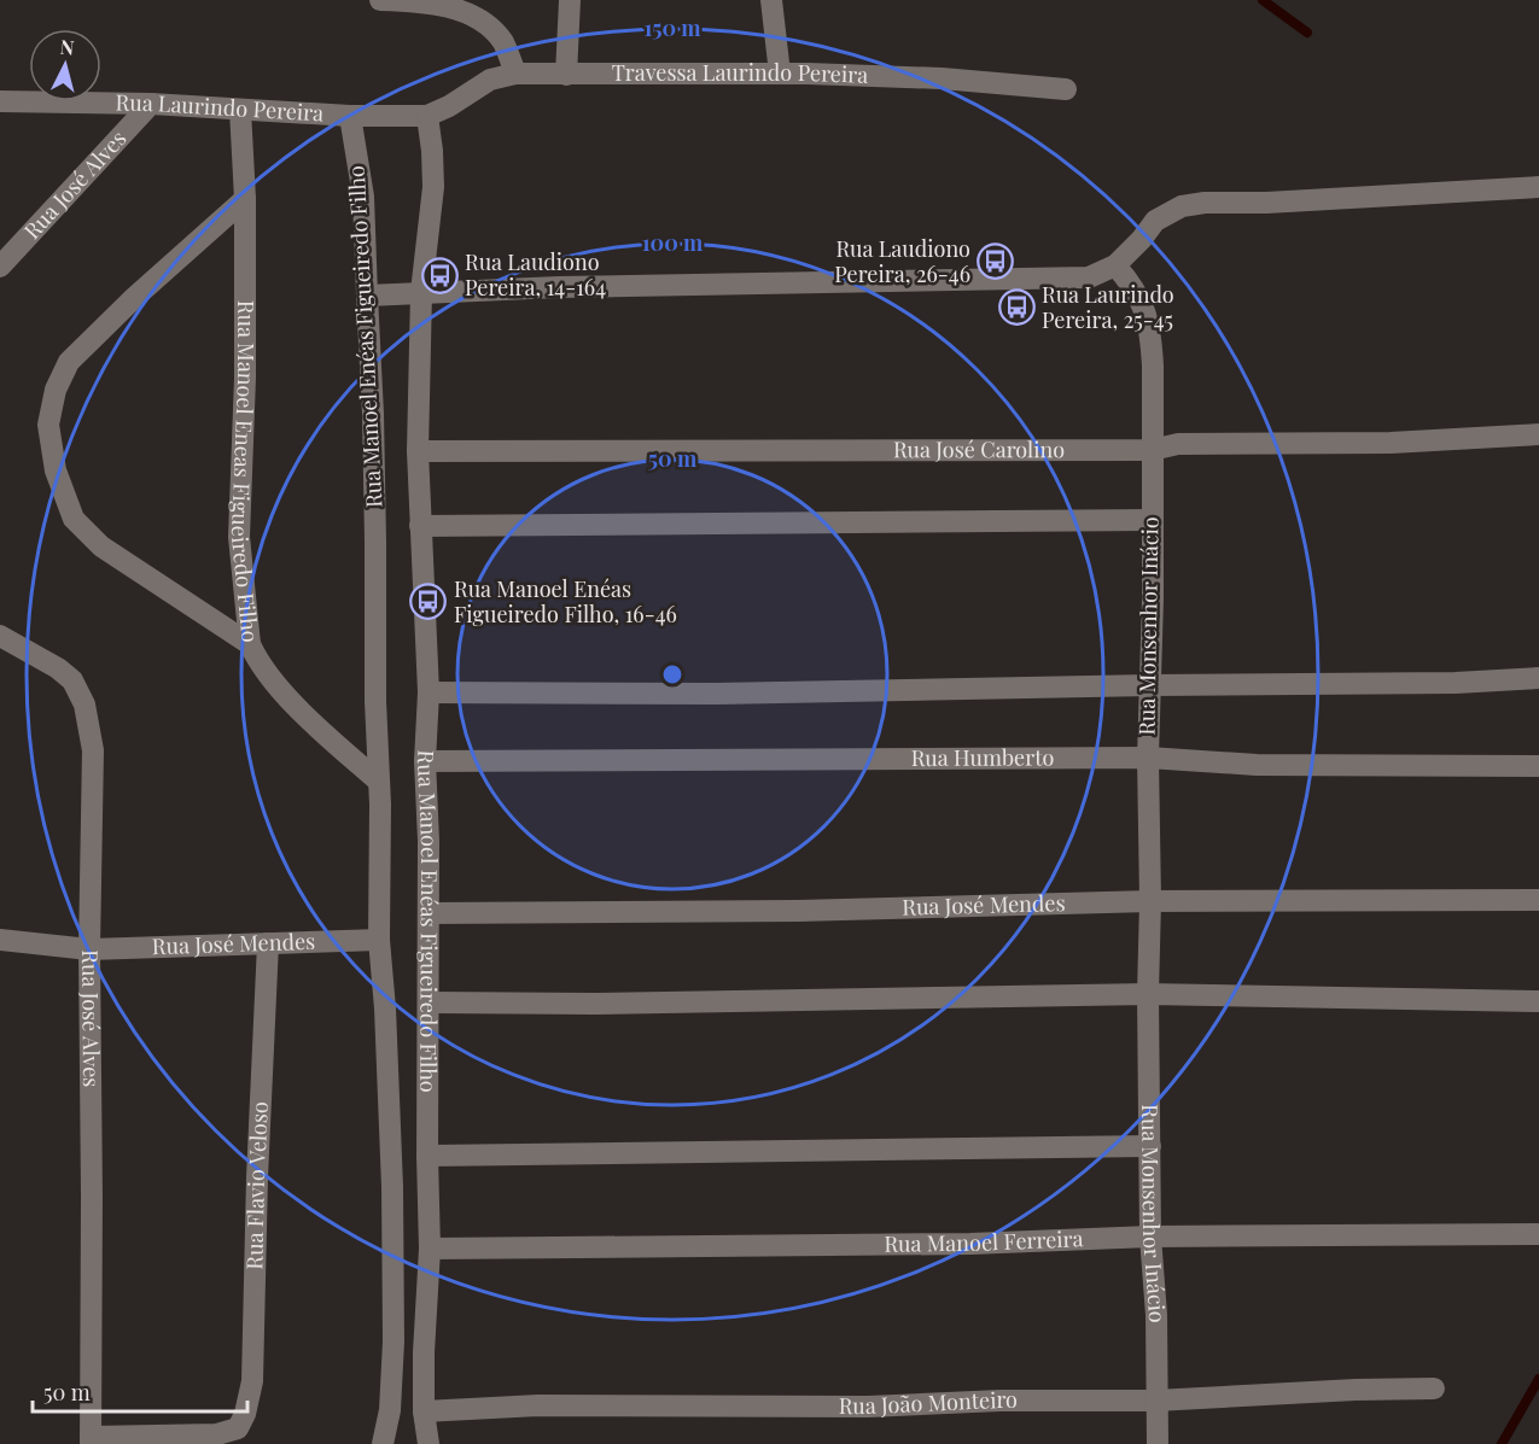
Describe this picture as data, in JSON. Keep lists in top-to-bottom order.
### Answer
{
  "streets": {
    "street": [
      "Travessa Laurindo Pereira",
      "Rua Laurindo Pereira",
      "Rua José Alves",
      "Rua Manoel Enéas Figueiredo Filho",
      "Rua José Carolino",
      "Rua Manoel Eneas Figueiredo Filho",
      "Rua Monsenhor Inácio",
      "Rua Humberto",
      "Rua José Mendes",
      "Rua Flavio Veloso",
      "Rua Manoel Ferreira",
      "Rua João Monteiro"
    ]
  },
  "crossings": [
    ["Travessa Laurindo Pereira", "Rua Manoel Enéas Figueiredo Filho"],
    ["Rua Laurindo Pereira", "Rua José Alves"],
    ["Rua Laurindo Pereira", "Rua Manoel Enéas Figueiredo Filho"],
    ["Rua Laurindo Pereira", "Rua Manoel Eneas Figueiredo Filho"],
    ["Rua José Alves", "Rua José Mendes"],
    ["Rua José Alves", "Rua Flavio Veloso"],
    ["Rua Manoel Enéas Figueiredo Filho", "Rua José Carolino"],
    ["Rua Manoel Enéas Figueiredo Filho", "Rua Manoel Eneas Figueiredo Filho"],
    ["Rua Manoel Enéas Figueiredo Filho", "Rua Humberto"],
    ["Rua Manoel Enéas Figueiredo Filho", "Rua José Mendes"],
    ["Rua Manoel Enéas Figueiredo Filho", "Rua Manoel Ferreira"],
    ["Rua Manoel Enéas Figueiredo Filho", "Rua João Monteiro"],
    ["Rua José Carolino", "Rua Monsenhor Inácio"],
    ["Rua Monsenhor Inácio", "Rua Humberto"],
    ["Rua Monsenhor Inácio", "Rua José Mendes"],
    ["Rua Monsenhor Inácio", "Rua Manoel Ferreira"],
    ["Rua Monsenhor Inácio", "Rua João Monteiro"],
    ["Rua José Mendes", "Rua Flavio Veloso"]
  ],
  "places": {
    "bus stop": [
      "Rua Laudiono Pereira, 26-46",
      "Rua Laudiono Pereira, 14-164",
      "Rua Laurindo Pereira, 25-45",
      "Rua Manoel Enéas Figueiredo Filho, 16-46"
    ]
  },
  "scale_bar": "50 m",
  "north": "top",
  "rings": ["150 m", "100 m", "50 m"]
}
